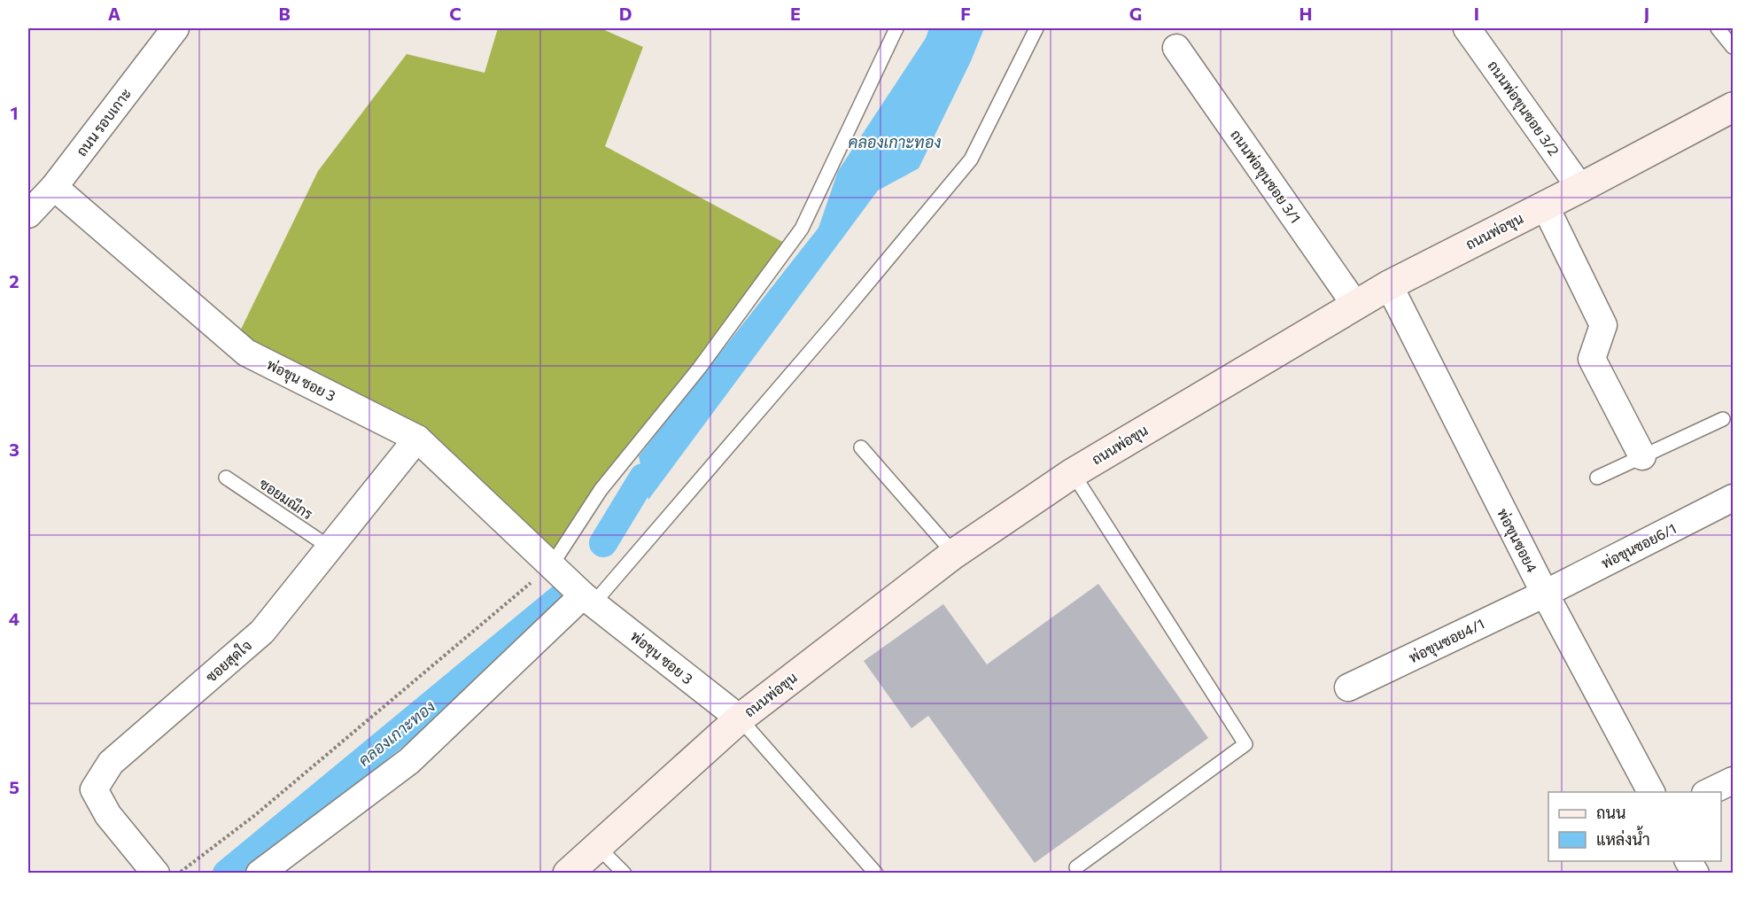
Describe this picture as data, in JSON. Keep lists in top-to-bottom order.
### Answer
{
  "streets": {
    "main road": ["ถนนพ่อขุน"],
    "street": [
      "ถนนพ่อขุนซอย 3/2",
      "ถนน รอบเกาะ",
      "ถนนพ่อขุนซอย 3/1",
      "พ่อขุน ซอย 3",
      "พ่อขุนซอย4",
      "พ่อขุนซอย6/1",
      "พ่อขุนซอย4/1",
      "ซอยสุดใจ"
    ],
    "lane": ["ซอยมณีกร"]
  },
  "crossings": [
    ["ถนนพ่อขุนซอย 3/2", "ถนนพ่อขุน"],
    ["ถนน รอบเกาะ", "พ่อขุน ซอย 3"],
    ["ถนนพ่อขุนซอย 3/1", "ถนนพ่อขุน"],
    ["ถนนพ่อขุน", "พ่อขุน ซอย 3"],
    ["ถนนพ่อขุน", "พ่อขุนซอย4"],
    ["พ่อขุน ซอย 3", "ซอยสุดใจ"],
    ["ซอยมณีกร", "ซอยสุดใจ"],
    ["พ่อขุนซอย4", "พ่อขุนซอย6/1"],
    ["พ่อขุนซอย4", "พ่อขุนซอย4/1"],
    ["พ่อขุนซอย6/1", "พ่อขุนซอย4/1"]
  ],
  "water": ["คลองเกาะทอง"],
  "legend": ["ถนน", "แหล่งน้ำ"],
  "grid": {
    "columns": [
      "A",
      "B",
      "C",
      "D",
      "E",
      "F",
      "G",
      "H",
      "I",
      "J"
    ],
    "rows": [
      "1",
      "2",
      "3",
      "4",
      "5"
    ]
  }
}
